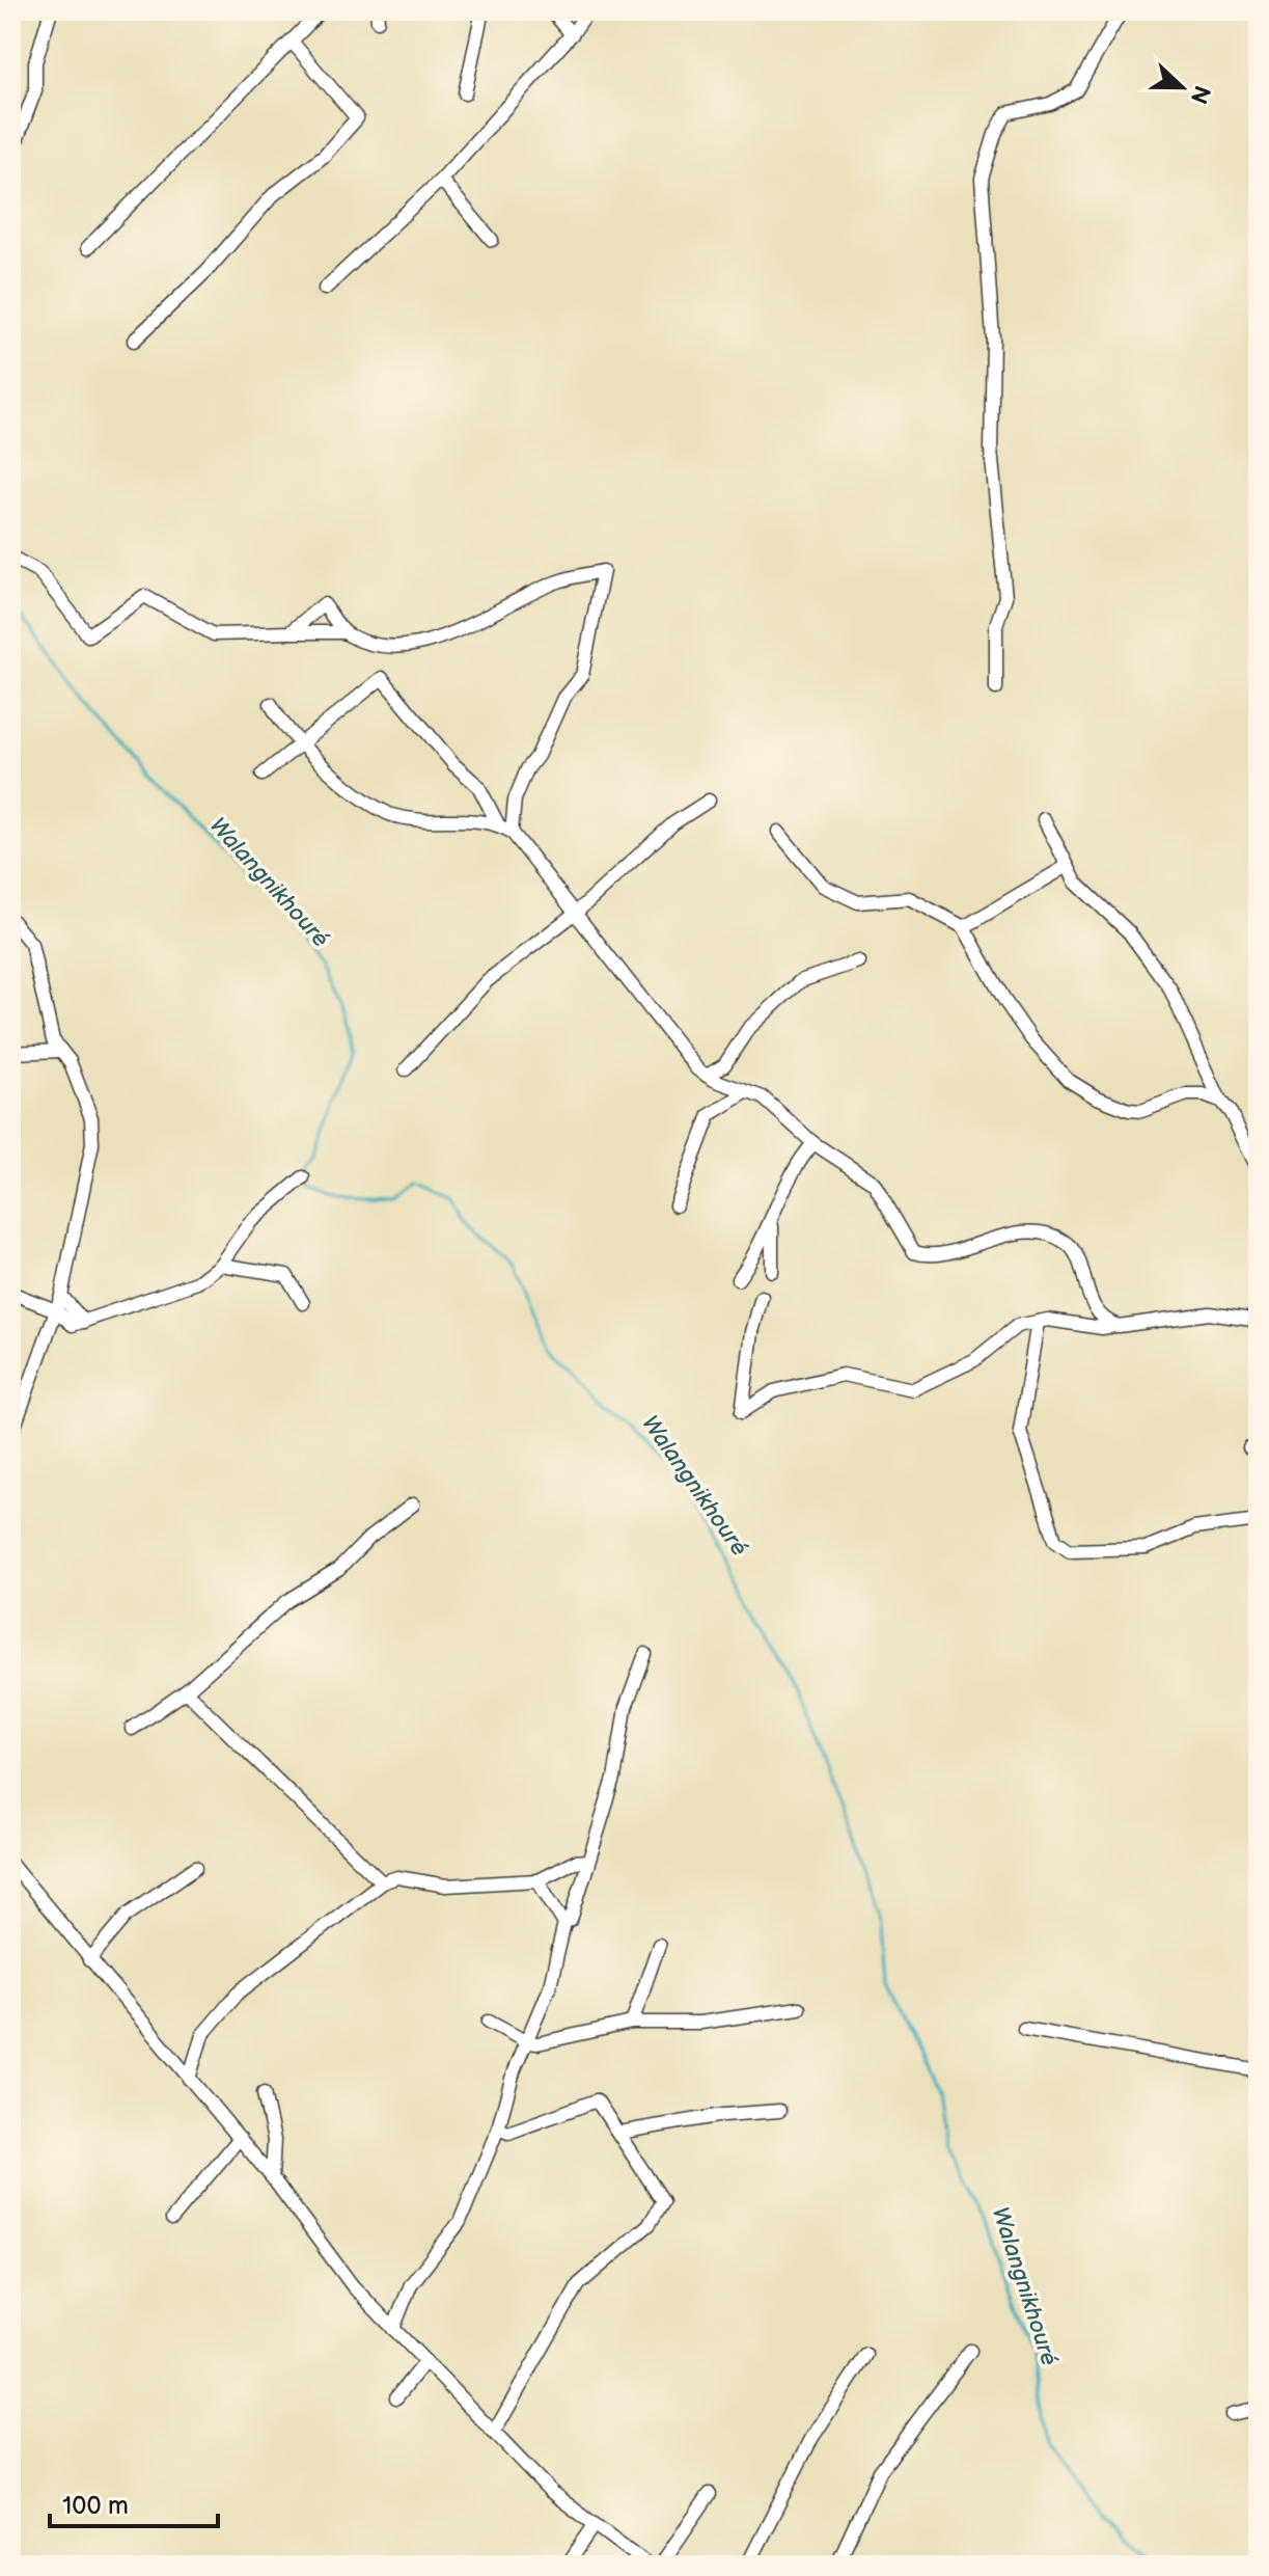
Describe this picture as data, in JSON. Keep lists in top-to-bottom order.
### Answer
{
  "water": ["Walangnikhouré"],
  "scale_bar": "100 m",
  "north": "right"
}
